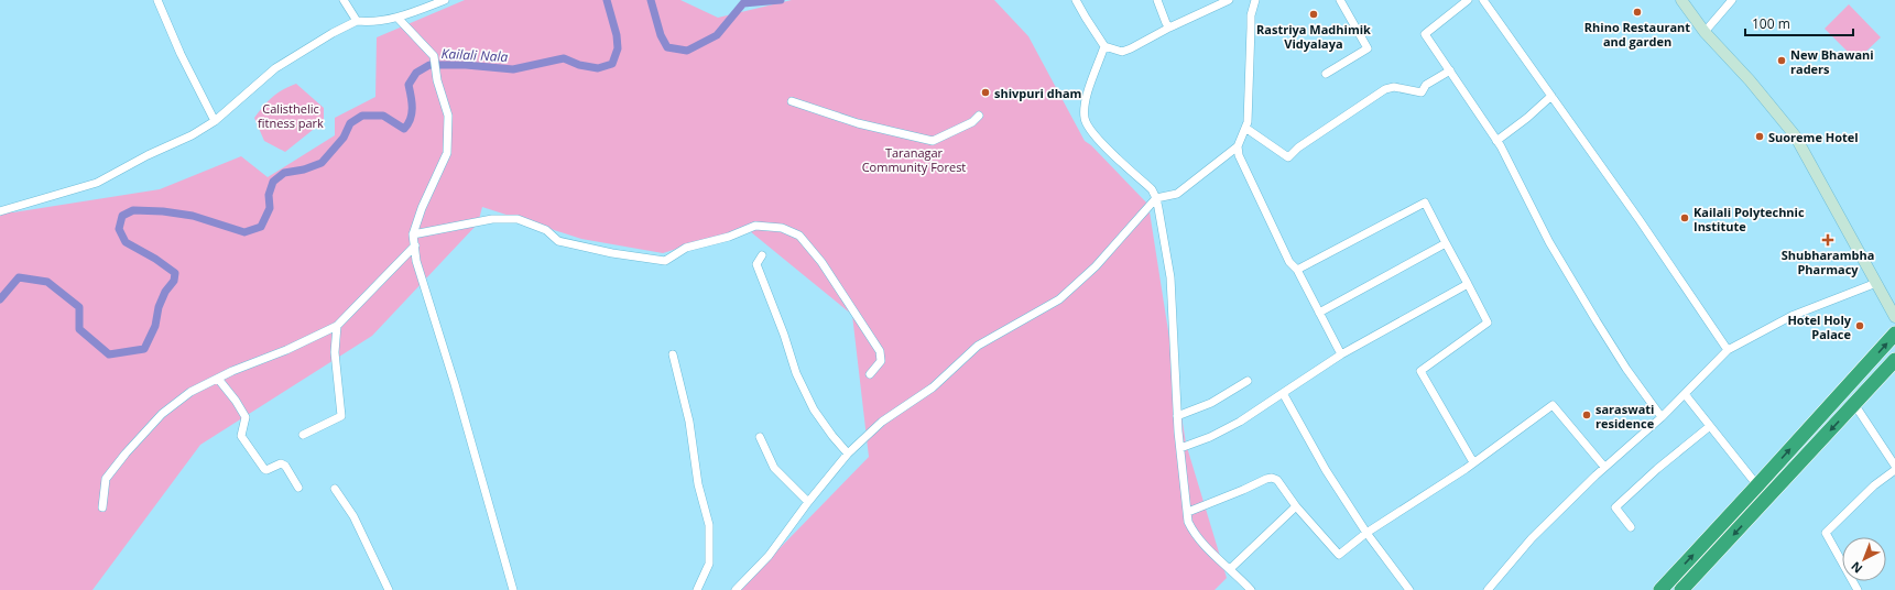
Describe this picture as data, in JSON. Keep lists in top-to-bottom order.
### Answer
{
  "water": ["Kailali Nala"],
  "parks": ["Calisthelic fitness park", "Taranagar Community Forest"],
  "places": {
    "other": [
      "Rhino Restaurant and garden",
      "Rastriya Madhimik Vidyalaya",
      "New Bhawani raders",
      "shivpuri dham",
      "Suoreme Hotel",
      "Kailali Polytechnic Institute",
      "Hotel Holy Palace",
      "saraswati residence"
    ],
    "health": ["Shubharambha Pharmacy"]
  },
  "scale_bar": "100 m",
  "north": "bottom left"
}
